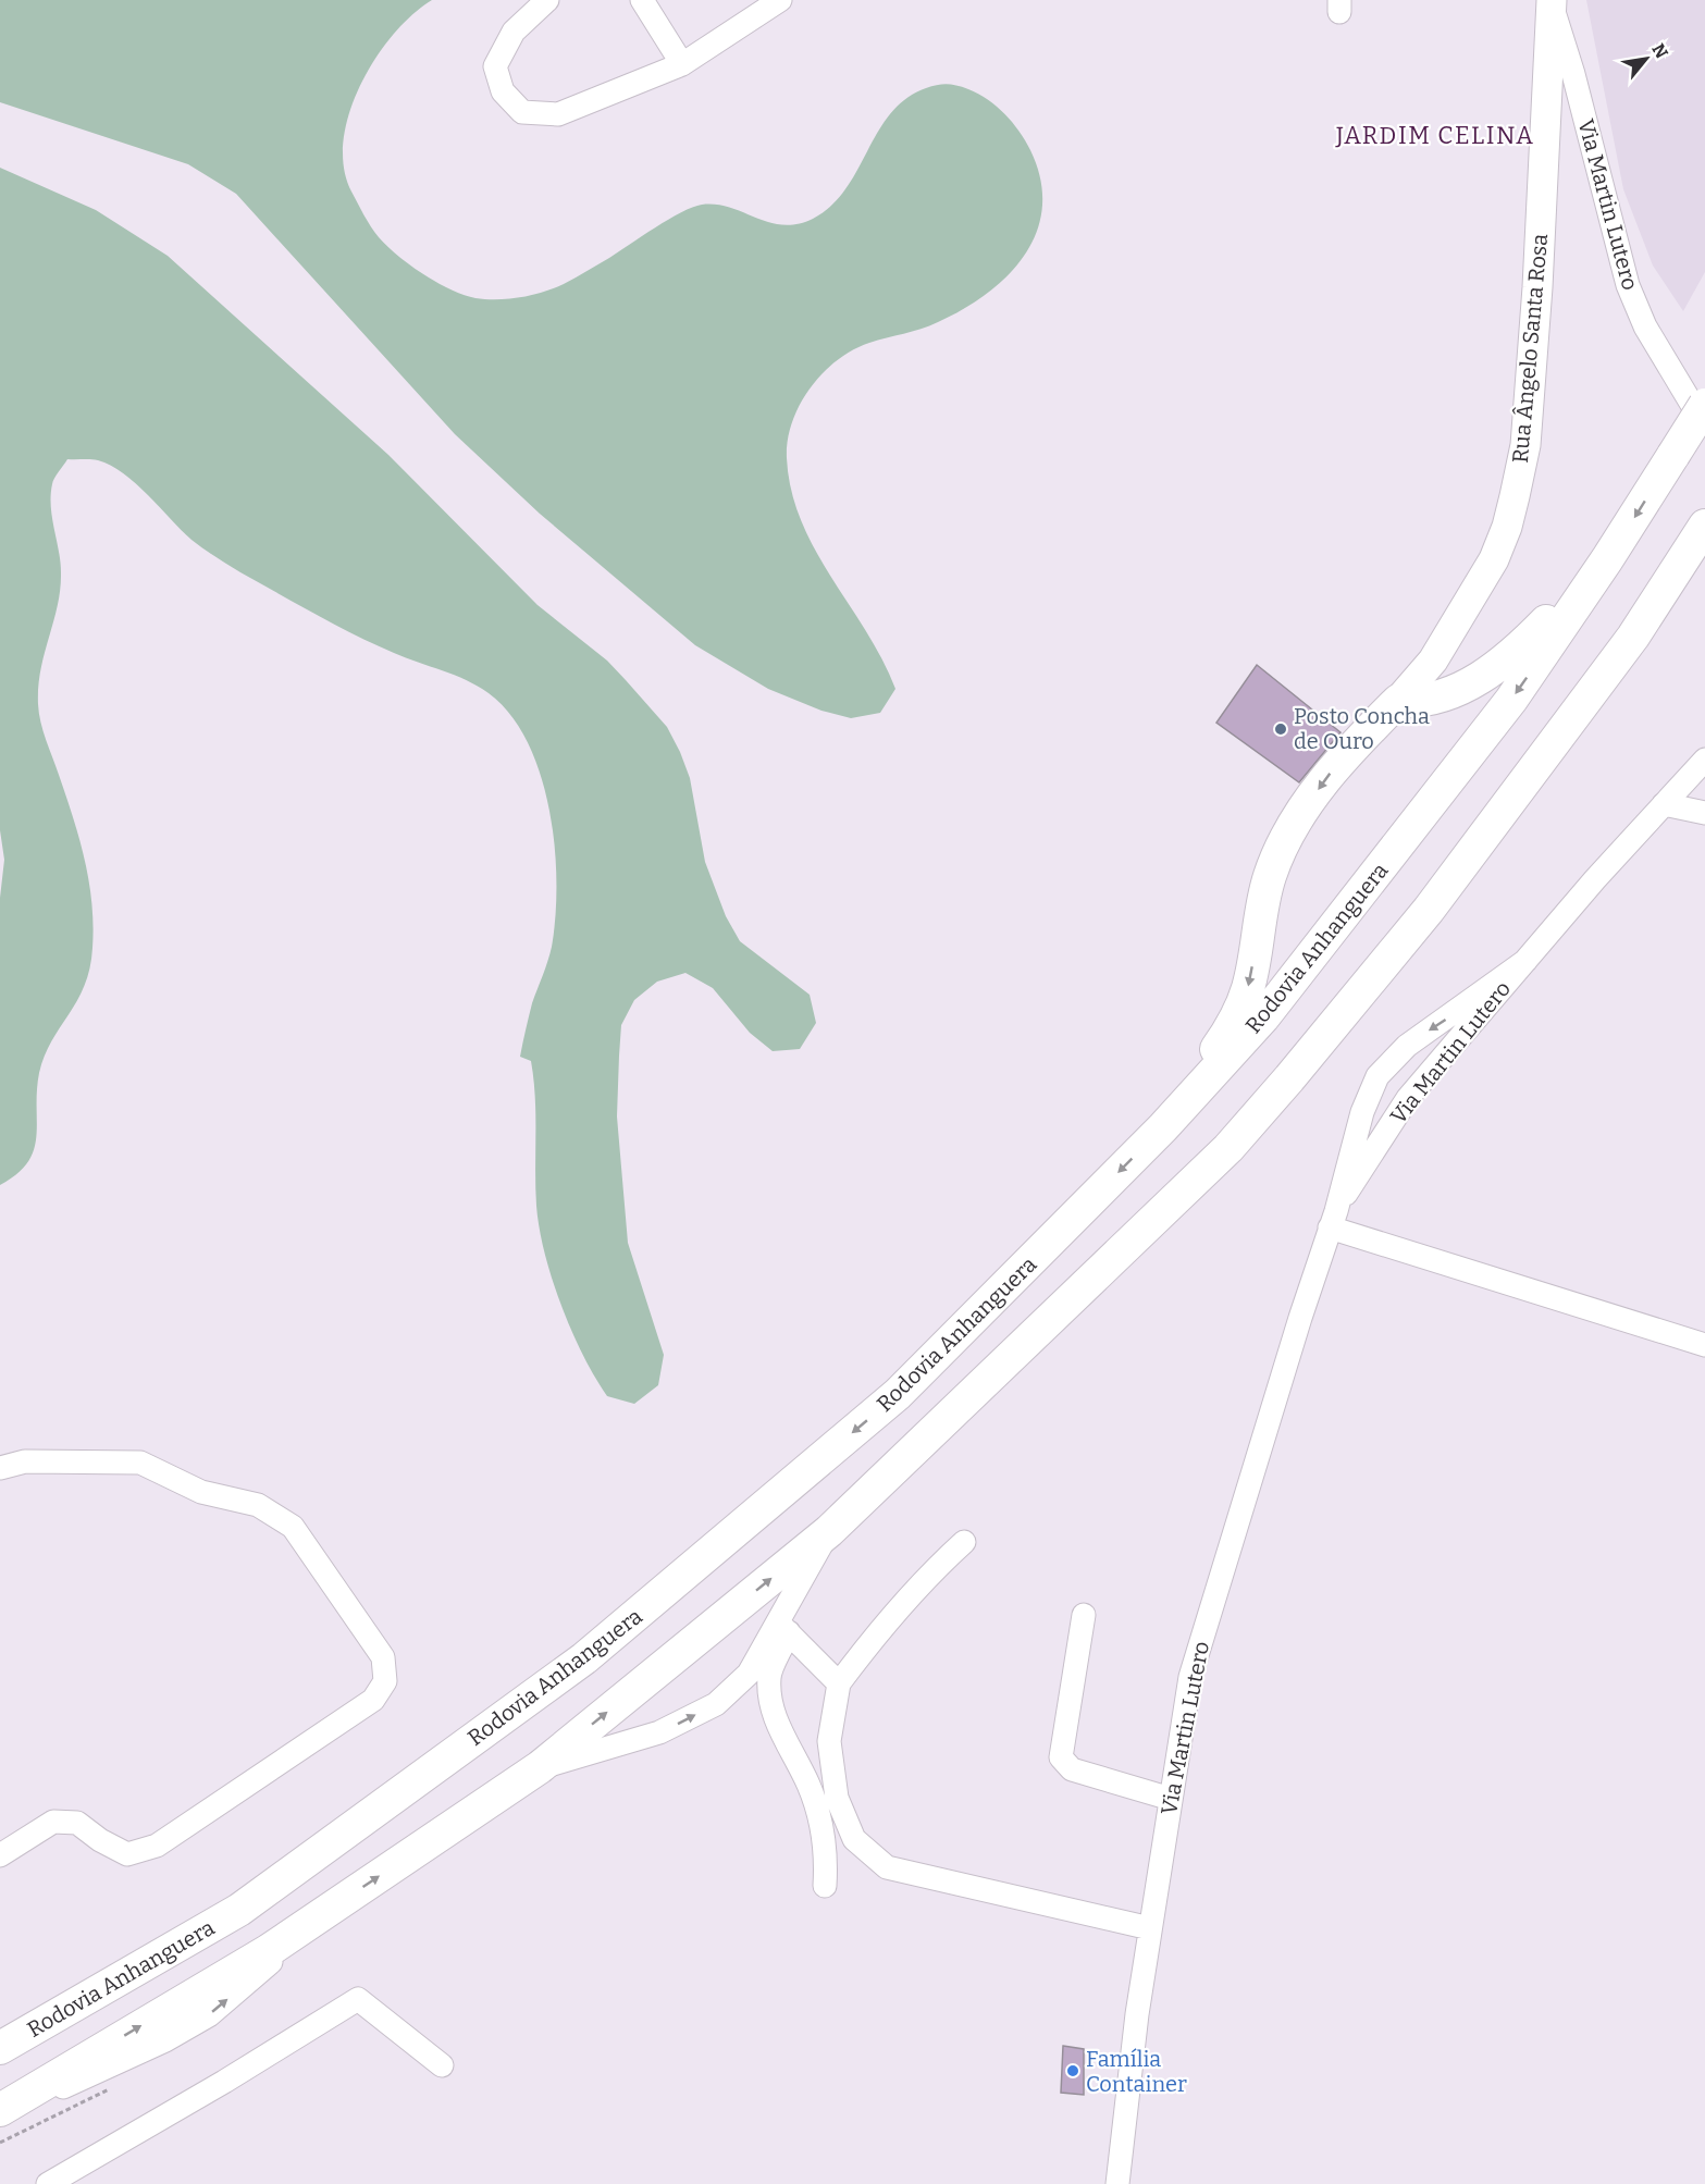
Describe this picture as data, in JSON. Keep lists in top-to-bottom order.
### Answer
{
  "streets": {
    "highway": ["Rodovia Anhanguera"],
    "main road": ["Rua Ângelo Santa Rosa"],
    "street": ["Via Martin Lutero"]
  },
  "crossings": [
    ["Via Martin Lutero", "Rua Ângelo Santa Rosa"]
  ],
  "districts": ["JARDIM CELINA"],
  "places": ["Posto Concha de Ouro", "Família Container"],
  "north": "top right"
}
